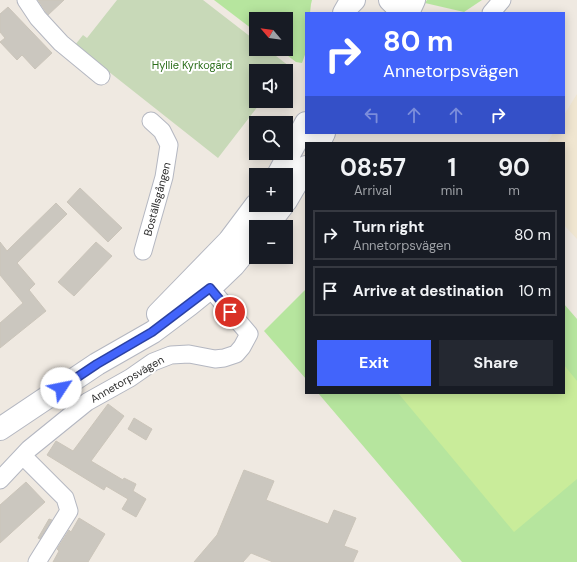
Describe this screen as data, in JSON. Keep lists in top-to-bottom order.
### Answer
{
  "streets": {
    "street": ["Boställsgången", "Annetorpsvägen"]
  },
  "parks": ["Hyllie Kyrkogård"],
  "north": "top left",
  "page": {
    "map_buttons": ["+", "−"],
    "turn": ["80 m", "Annetorpsvägen"],
    "eta": [
      "08:57",
      "Arrival",
      "1",
      "min",
      "90",
      "m"
    ],
    "list": [
      {
        "name": "Turn right",
        "note": "Annetorpsvägen",
        "value": "80 m"
      },
      {
        "name": "Arrive at destination",
        "value": "10 m"
      }
    ],
    "buttons": ["Exit", "Share"]
  }
}
